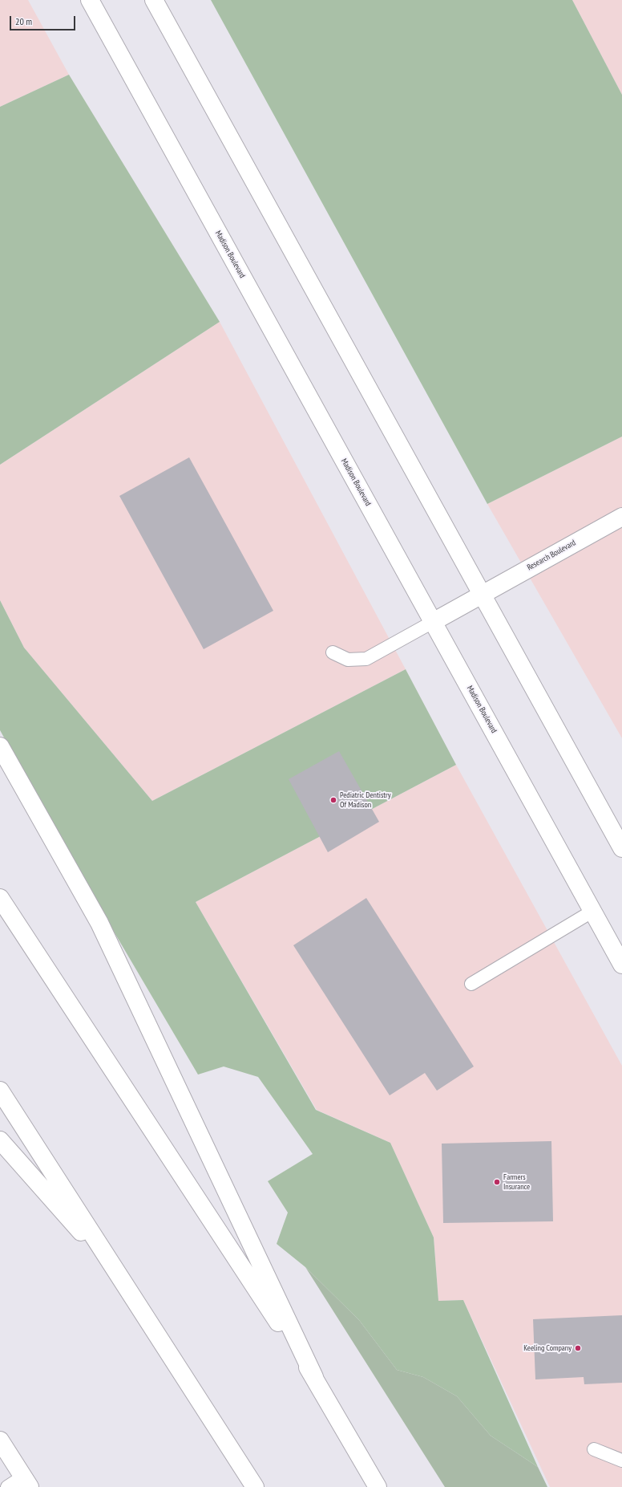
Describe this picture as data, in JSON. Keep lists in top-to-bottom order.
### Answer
{
  "streets": {
    "main road": ["Madison Boulevard", "Research Boulevard"]
  },
  "crossings": [
    ["Madison Boulevard", "Research Boulevard"]
  ],
  "places": ["Pediatric Dentistry Of Madison", "Farmers Insurance", "Keeling Company"],
  "scale_bar": "20 m"
}
